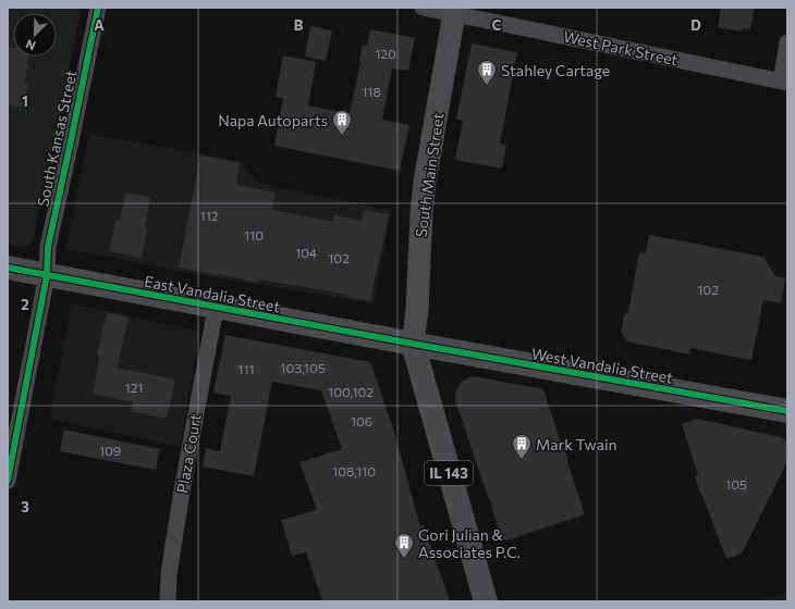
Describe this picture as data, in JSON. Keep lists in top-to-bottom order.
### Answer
{
  "streets": {
    "main road": [
      "South Main Street",
      "East Vandalia Street",
      "West Vandalia Street",
      "IL 143"
    ],
    "street": ["West Park Street", "South Kansas Street", "Plaza Court"]
  },
  "crossings": [
    ["West Park Street", "South Main Street"],
    ["South Kansas Street", "East Vandalia Street"],
    ["South Main Street", "East Vandalia Street"],
    ["South Main Street", "West Vandalia Street"],
    ["South Main Street", "IL 143"],
    ["East Vandalia Street", "West Vandalia Street"],
    ["East Vandalia Street", "Plaza Court"],
    ["East Vandalia Street", "IL 143"],
    ["West Vandalia Street", "IL 143"]
  ],
  "places": {
    "building": [
      "Stahley Cartage",
      "Napa Autoparts",
      "Mark Twain",
      "Gori Julian & Associates P.C."
    ]
  },
  "house_numbers": [
    "120",
    "118",
    "112",
    "110",
    "104",
    "102",
    "102",
    "103,105",
    "111",
    "121",
    "100,102",
    "106",
    "109",
    "108,110",
    "105"
  ],
  "north": "bottom left",
  "grid": {
    "columns": [
      "A",
      "B",
      "C",
      "D"
    ],
    "rows": ["1", "2", "3"]
  }
}
